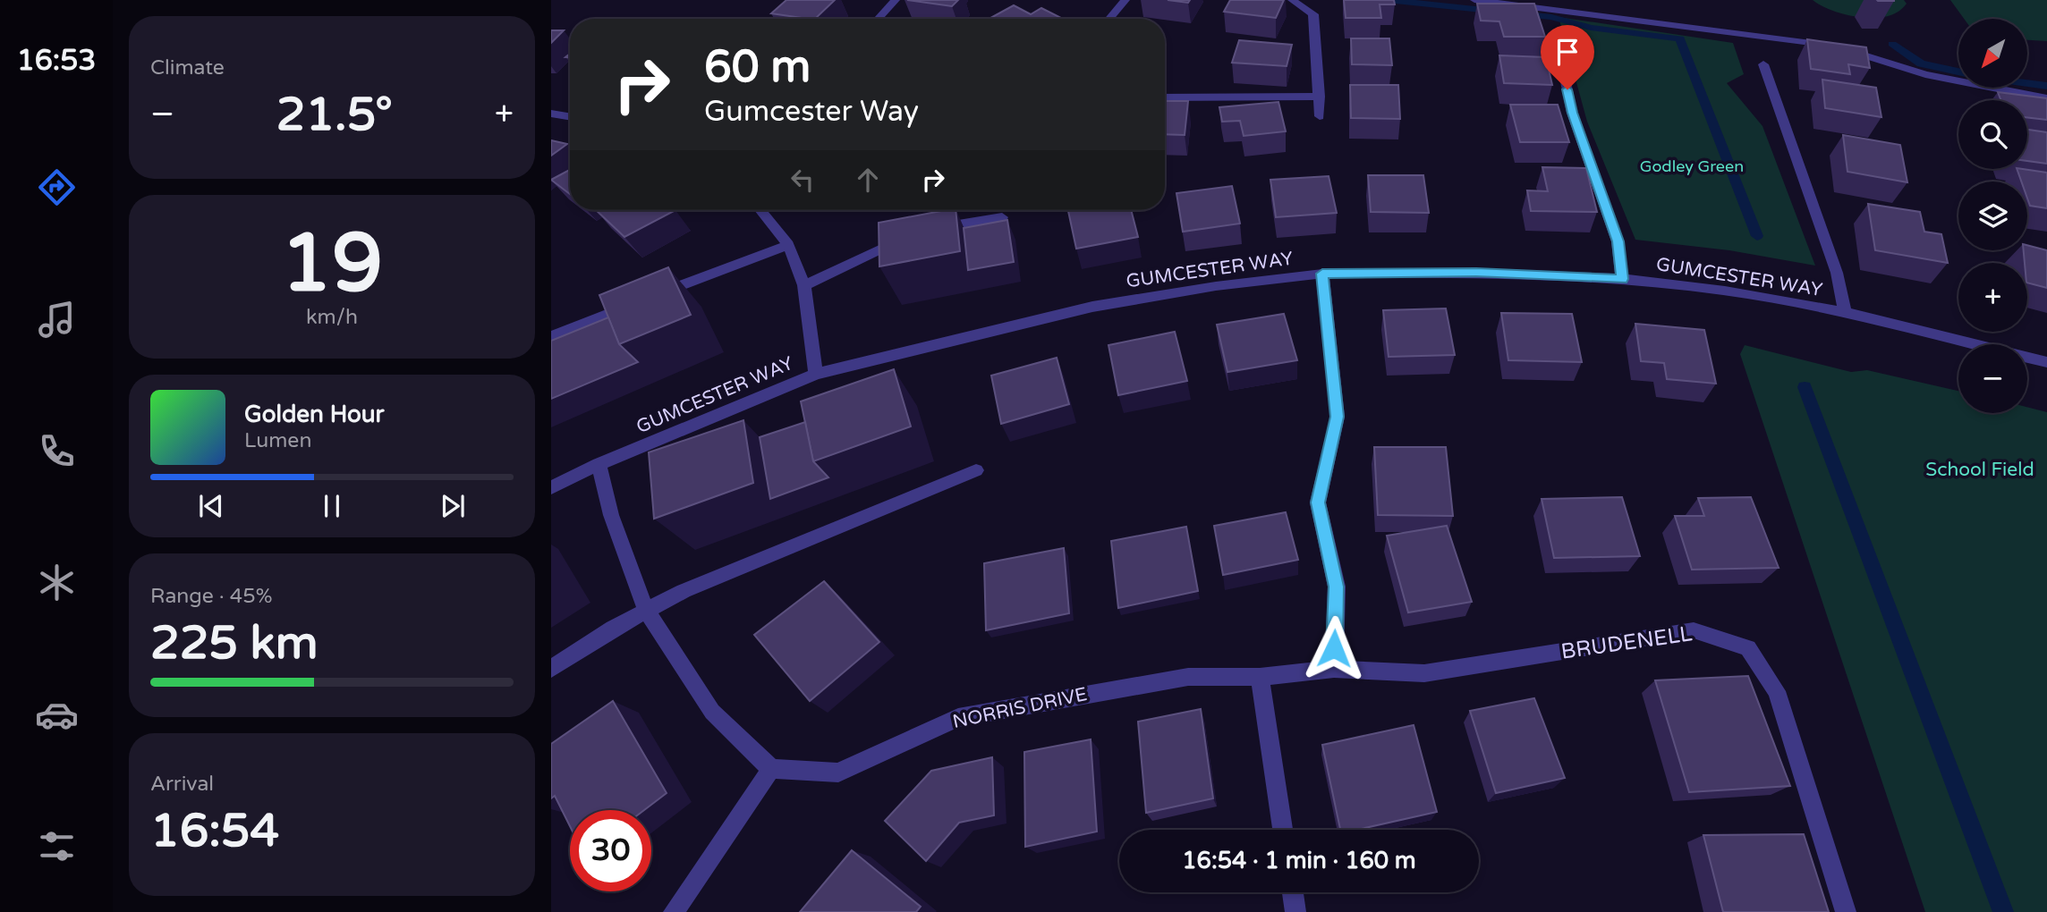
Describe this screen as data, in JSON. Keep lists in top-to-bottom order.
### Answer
{
  "streets": {
    "street": ["GUMCESTER WAY", "BRUDENELL", "NORRIS DRIVE"]
  },
  "crossings": [
    ["BRUDENELL", "NORRIS DRIVE"]
  ],
  "parks": ["Godley Green", "School Field"],
  "north": "bottom left",
  "page": {
    "tabs": "16:53",
    "tile": [
      "Climate",
      ["19", "km/h"],
      ["Range · 45%", "225 km"],
      ["Arrival", "16:54"]
    ],
    "map_buttons": ["+", "−"],
    "turn": ["60 m", "Gumcester Way"],
    "heat": ["−", "21.5°", "+"],
    "song": ["Golden Hour", "Lumen"],
    "limit": "30",
    "trip": "16:54 · 1 min · 160 m"
  }
}
